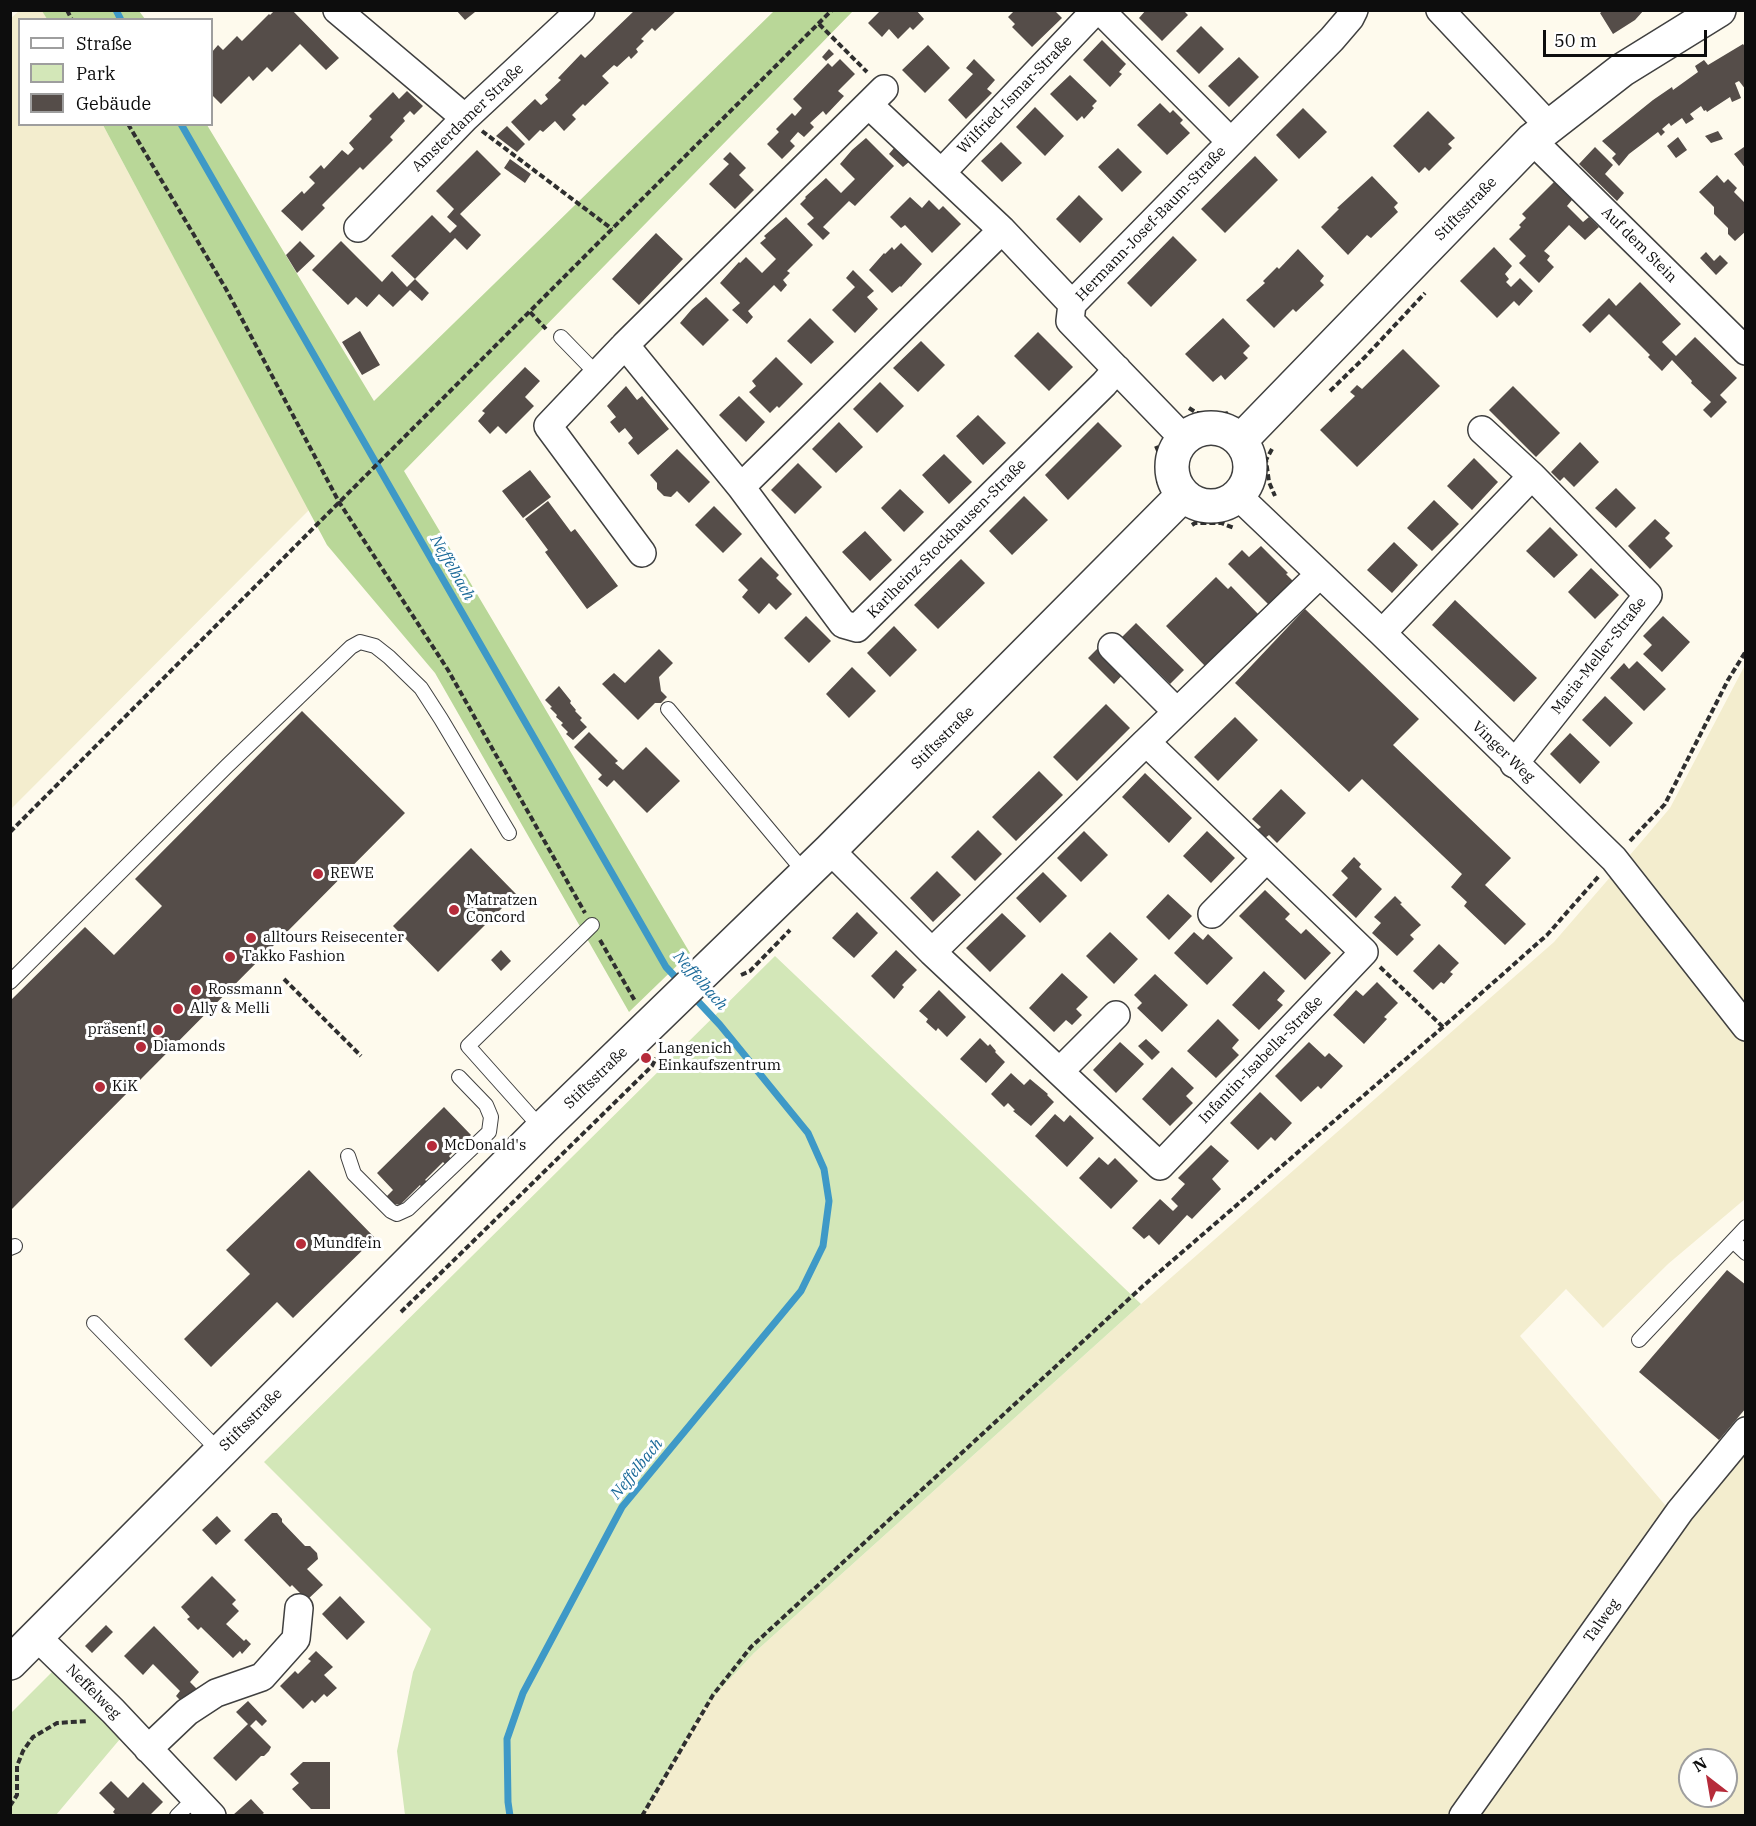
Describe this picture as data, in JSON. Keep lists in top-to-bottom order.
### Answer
{
  "streets": {
    "street": [
      "Wilfried-Ismar-Straße",
      "Amsterdamer Straße",
      "Stiftsstraße",
      "Hermann-Josef-Baum-Straße",
      "Auf dem Stein",
      "Karlheinz-Stockhausen-Straße",
      "Maria-Meller-Straße",
      "Vinger Weg",
      "Infantin-Isabella-Straße",
      "Talweg",
      "Neffelweg"
    ]
  },
  "crossings": [
    ["Wilfried-Ismar-Straße", "Hermann-Josef-Baum-Straße"],
    ["Stiftsstraße", "Auf dem Stein"],
    ["Stiftsstraße", "Infantin-Isabella-Straße"],
    ["Stiftsstraße", "Neffelweg"],
    ["Hermann-Josef-Baum-Straße", "Karlheinz-Stockhausen-Straße"],
    ["Maria-Meller-Straße", "Vinger Weg"]
  ],
  "water": ["Neffelbach"],
  "places": [
    "REWE",
    "Matratzen Concord",
    "alltours Reisecenter",
    "Takko Fashion",
    "Rossmann",
    "Ally & Melli",
    "präsent!",
    "Diamonds",
    "Langenich Einkaufszentrum",
    "KiK",
    "McDonald's",
    "Mundfein"
  ],
  "legend": ["Straße", "Park", "Gebäude"],
  "scale_bar": "50 m",
  "north": "top left"
}
